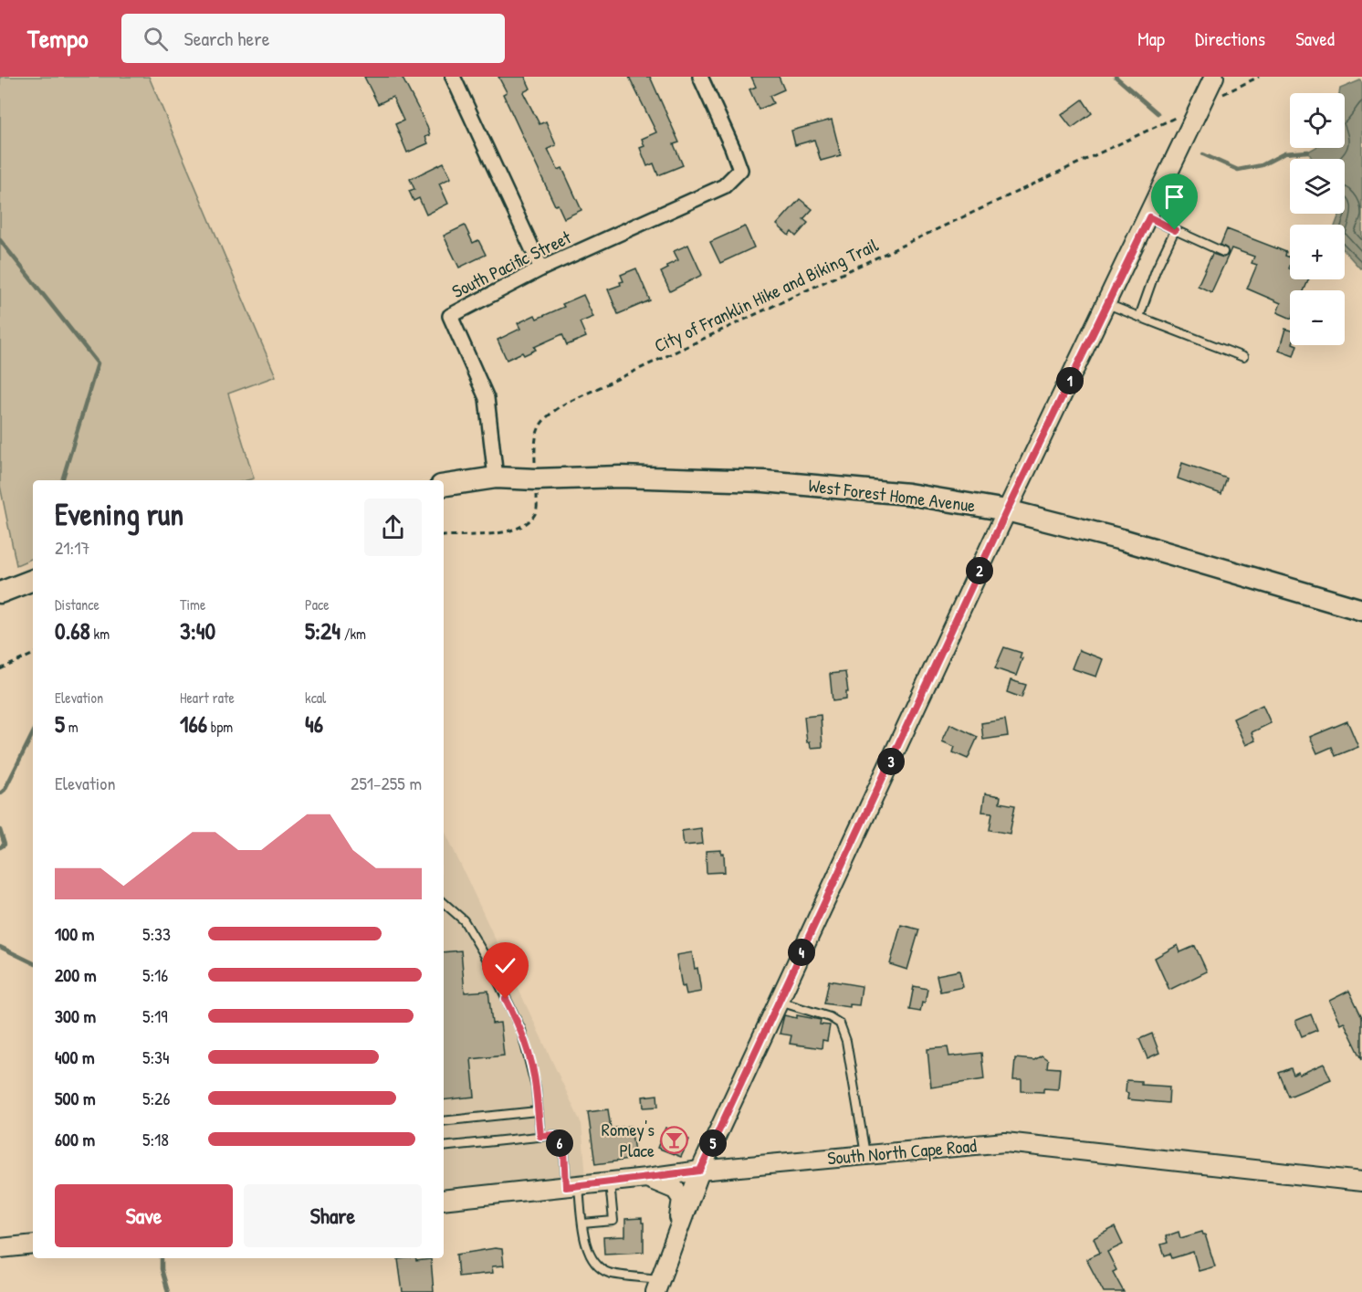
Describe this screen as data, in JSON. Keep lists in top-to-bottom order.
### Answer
{
  "streets": {
    "main road": ["West Forest Home Avenue"],
    "street": ["South Pacific Street", "South North Cape Road"],
    "path": ["City of Franklin Hike and Biking Trail"]
  },
  "crossings": [
    ["South Pacific Street", "West Forest Home Avenue"],
    ["City of Franklin Hike and Biking Trail", "West Forest Home Avenue"]
  ],
  "places": {
    "bar": ["Romey's Place"]
  },
  "page": {
    "header": "Tempo",
    "search": "Search here",
    "nav": ["Map", "Directions", "Saved"],
    "map_buttons": ["+", "−"],
    "pins": [
      "1",
      "2",
      "3",
      "4",
      "5",
      "6"
    ],
    "heading": ["Evening run", "21:17"],
    "stats": [
      ["Distance", "0.68 km"],
      ["Time", "3:40"],
      ["Pace", "5:24 /km"],
      ["Elevation", "5 m"],
      ["Heart rate", "166 bpm"],
      ["kcal", "46"]
    ],
    "chart": ["Elevation", "251–255 m"],
    "list": [
      {
        "name": "100 m",
        "note": "5:33"
      },
      {
        "name": "200 m",
        "note": "5:16"
      },
      {
        "name": "300 m",
        "note": "5:19"
      },
      {
        "name": "400 m",
        "note": "5:34"
      },
      {
        "name": "500 m",
        "note": "5:26"
      },
      {
        "name": "600 m",
        "note": "5:18"
      }
    ],
    "buttons": ["Save", "Share"]
  }
}
